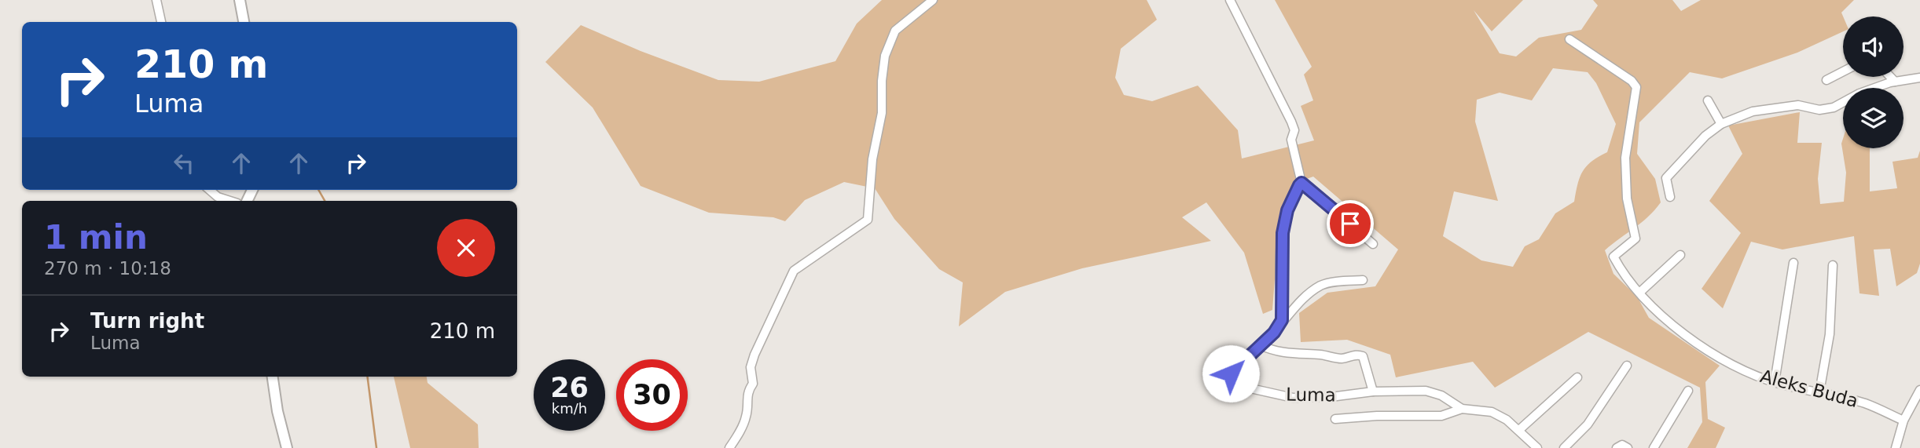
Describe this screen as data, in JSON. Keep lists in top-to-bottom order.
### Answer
{
  "streets": {
    "street": ["Aleks Buda", "Luma"]
  },
  "page": {
    "turn": ["210 m", "Luma"],
    "heading": ["1 min", "270 m · 10:18"],
    "list": [
      {
        "name": "Turn right",
        "note": "Luma",
        "value": "210 m"
      }
    ],
    "speed": "26 km/h",
    "limit": "30"
  }
}
